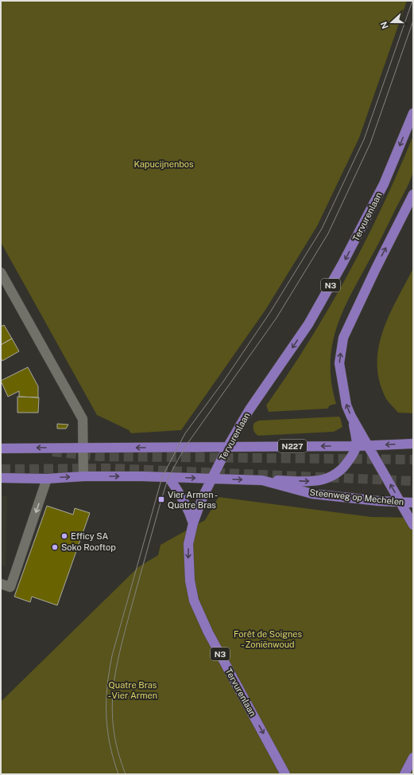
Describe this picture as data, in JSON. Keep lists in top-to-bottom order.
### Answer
{
  "streets": {
    "main road": [
      "Tervurenlaan",
      "N3",
      "N227",
      "Steenweg op Mechelen"
    ]
  },
  "crossings": [
    ["Tervurenlaan", "N227"],
    ["Tervurenlaan", "Steenweg op Mechelen"]
  ],
  "parks": ["Kapucijnenbos", "Forêt de Soignes - Zoniënwoud", "Quatre Bras - Vier Armen"],
  "places": {
    "transit": ["Vier Armen - Quatre Bras"],
    "other": ["Efficy SA", "Soko Rooftop"]
  },
  "north": "left"
}
